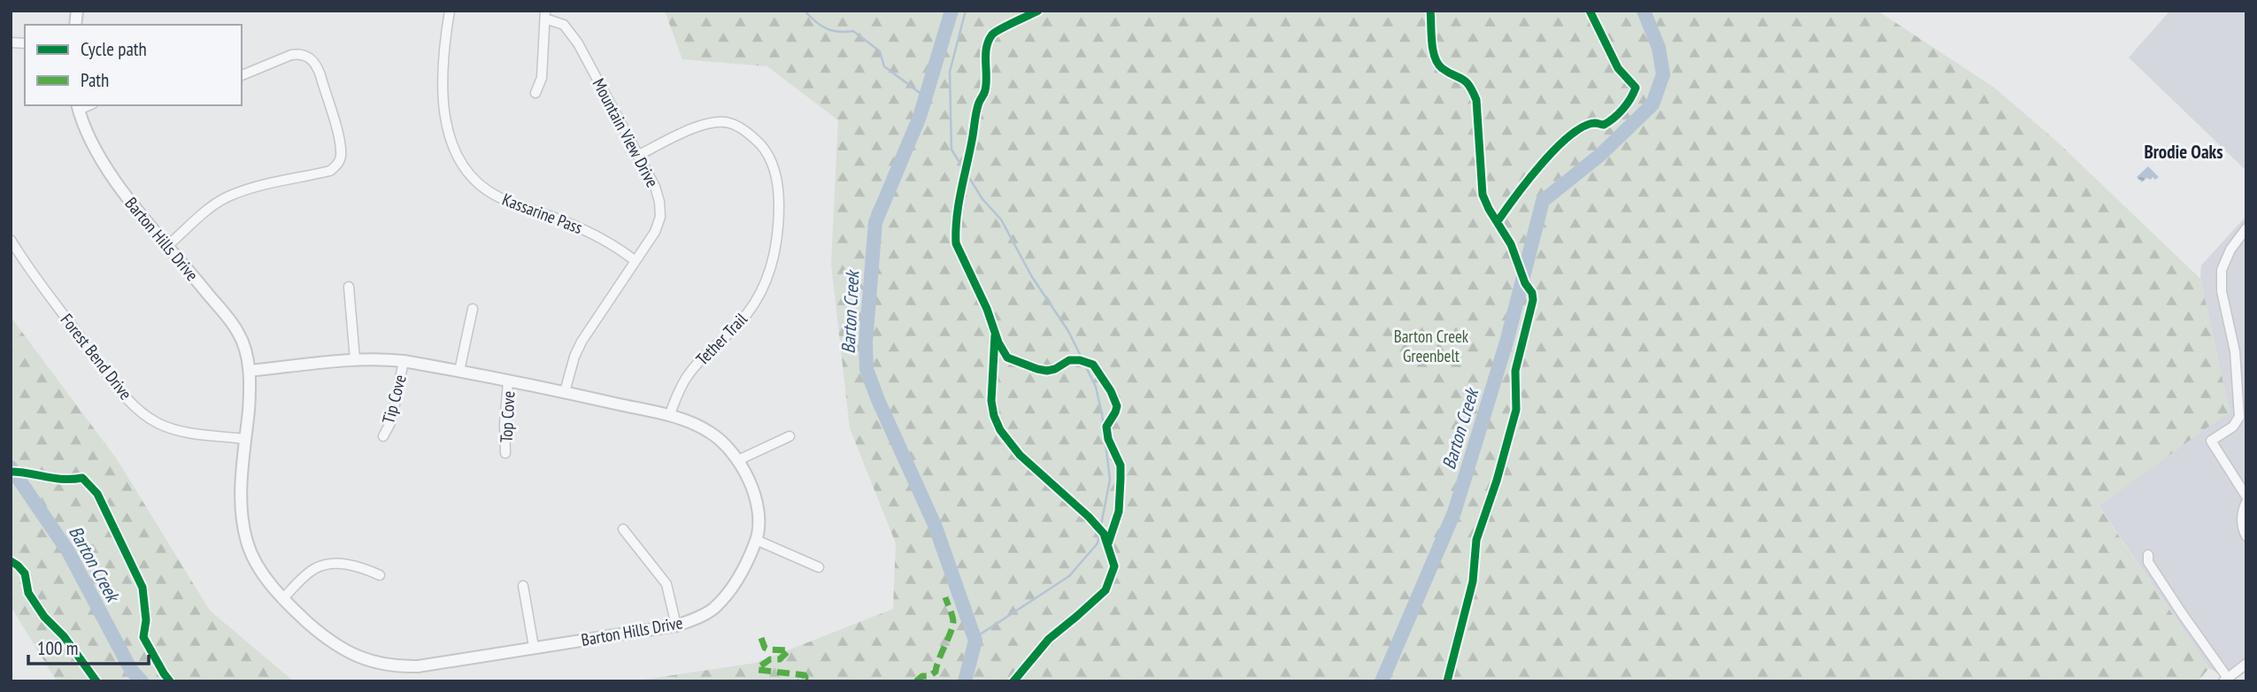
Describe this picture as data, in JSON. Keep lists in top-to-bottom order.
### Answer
{
  "streets": {
    "street": [
      "Mountain View Drive",
      "Kassarine Pass",
      "Barton Hills Drive",
      "Tether Trail",
      "Forest Bend Drive",
      "Tip Cove",
      "Top Cove"
    ]
  },
  "crossings": [
    ["Mountain View Drive", "Kassarine Pass"],
    ["Mountain View Drive", "Barton Hills Drive"],
    ["Mountain View Drive", "Tether Trail"],
    ["Barton Hills Drive", "Tether Trail"],
    ["Barton Hills Drive", "Forest Bend Drive"],
    ["Barton Hills Drive", "Tip Cove"],
    ["Barton Hills Drive", "Top Cove"]
  ],
  "districts": ["Brodie Oaks"],
  "water": ["Barton Creek"],
  "parks": ["Barton Creek Greenbelt"],
  "legend": ["Cycle path", "Path"],
  "scale_bar": "100 m"
}
